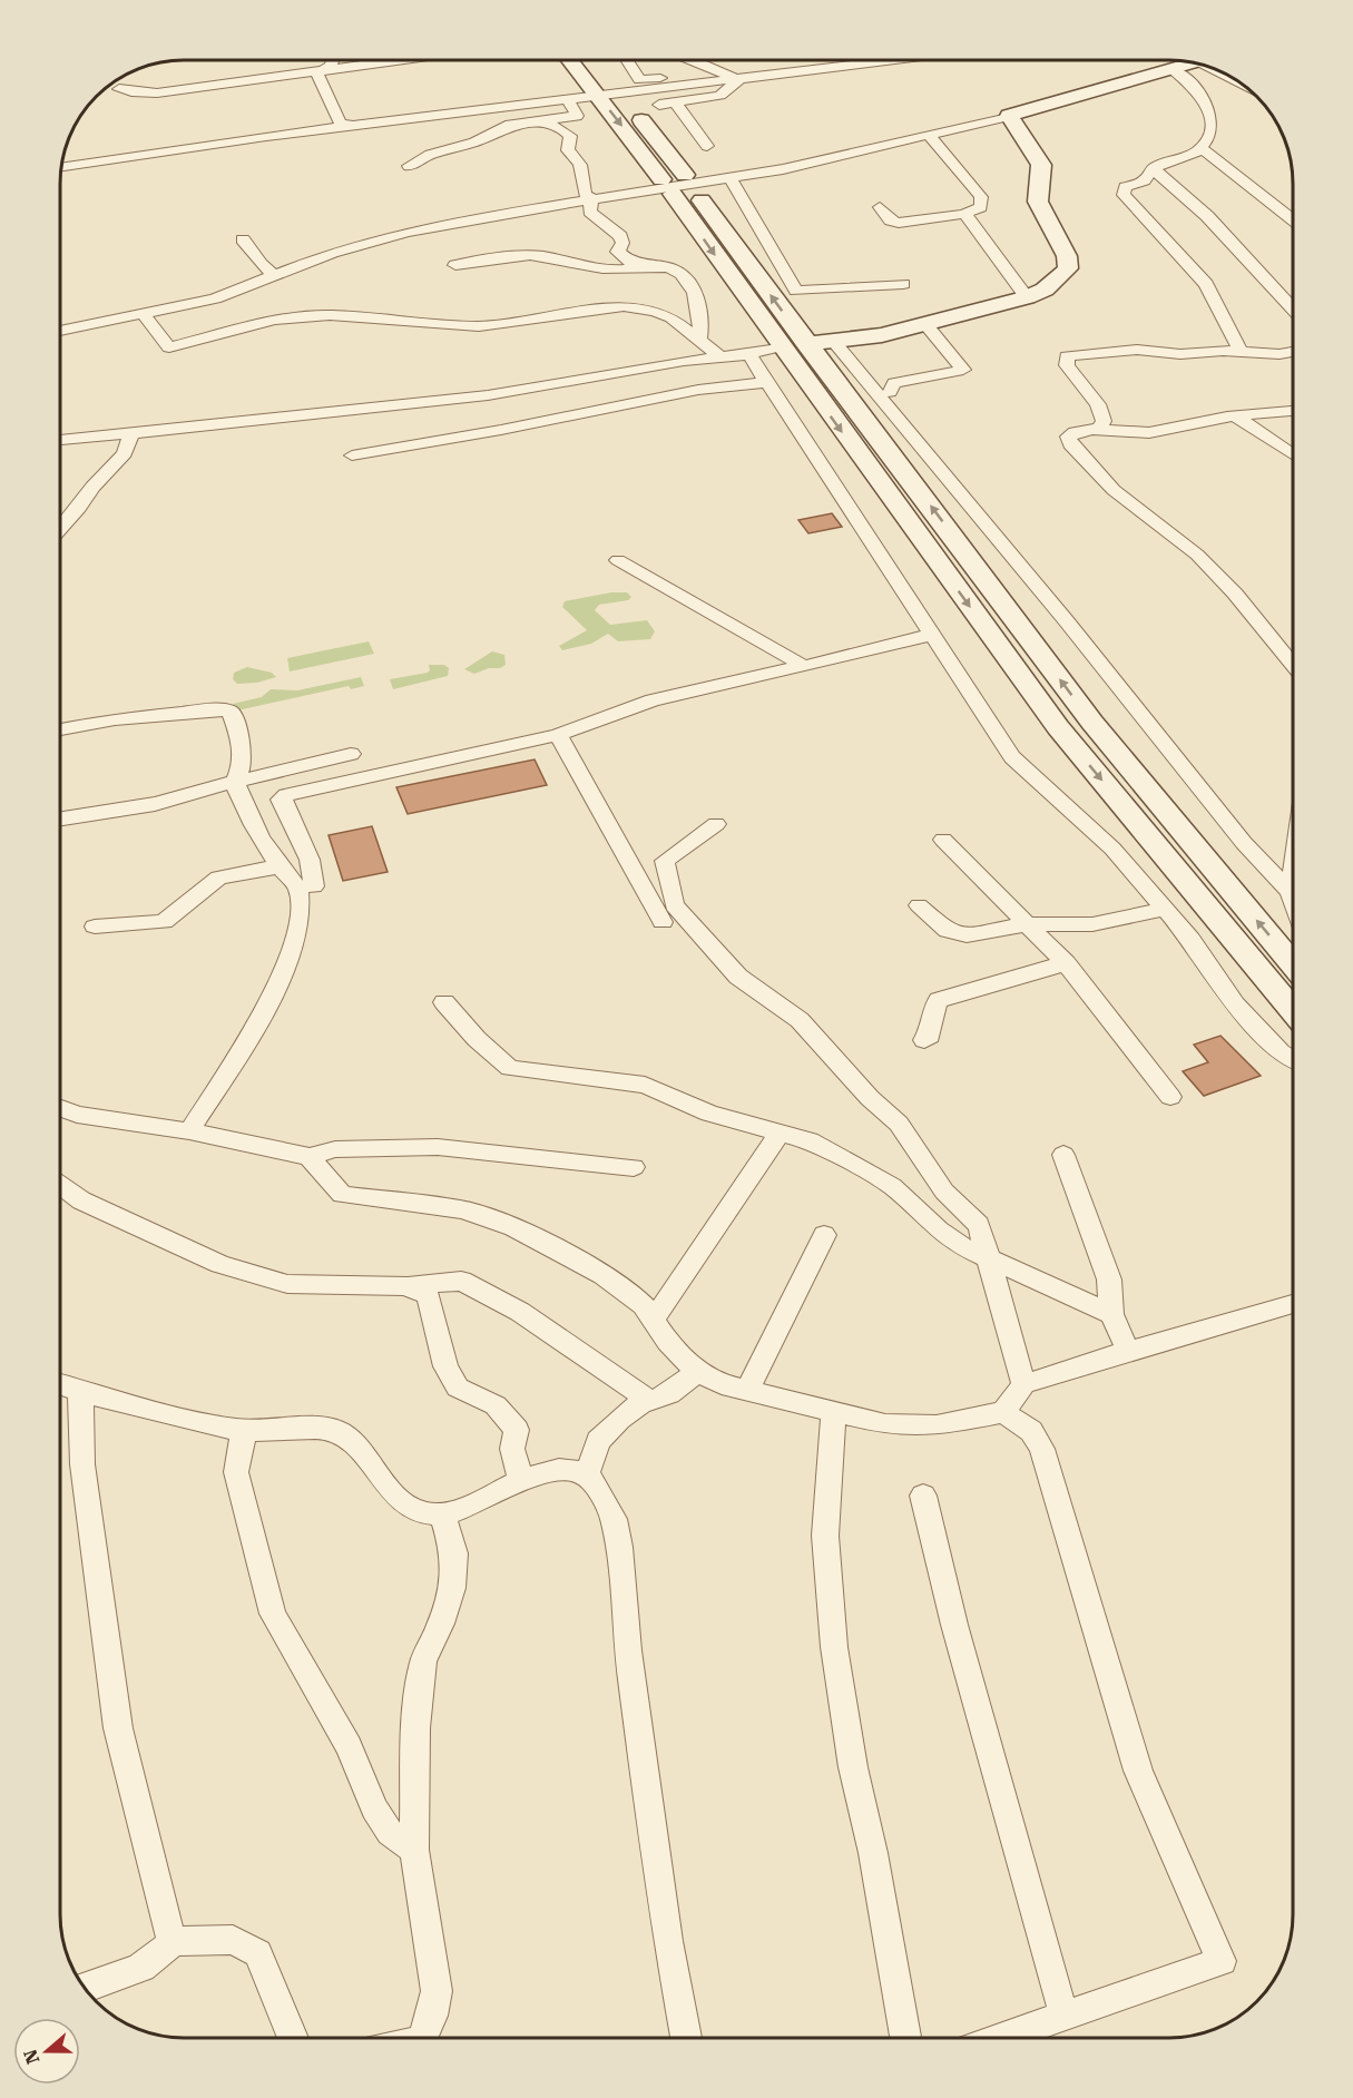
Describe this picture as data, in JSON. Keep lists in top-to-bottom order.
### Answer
{
  "north": "left"
}
